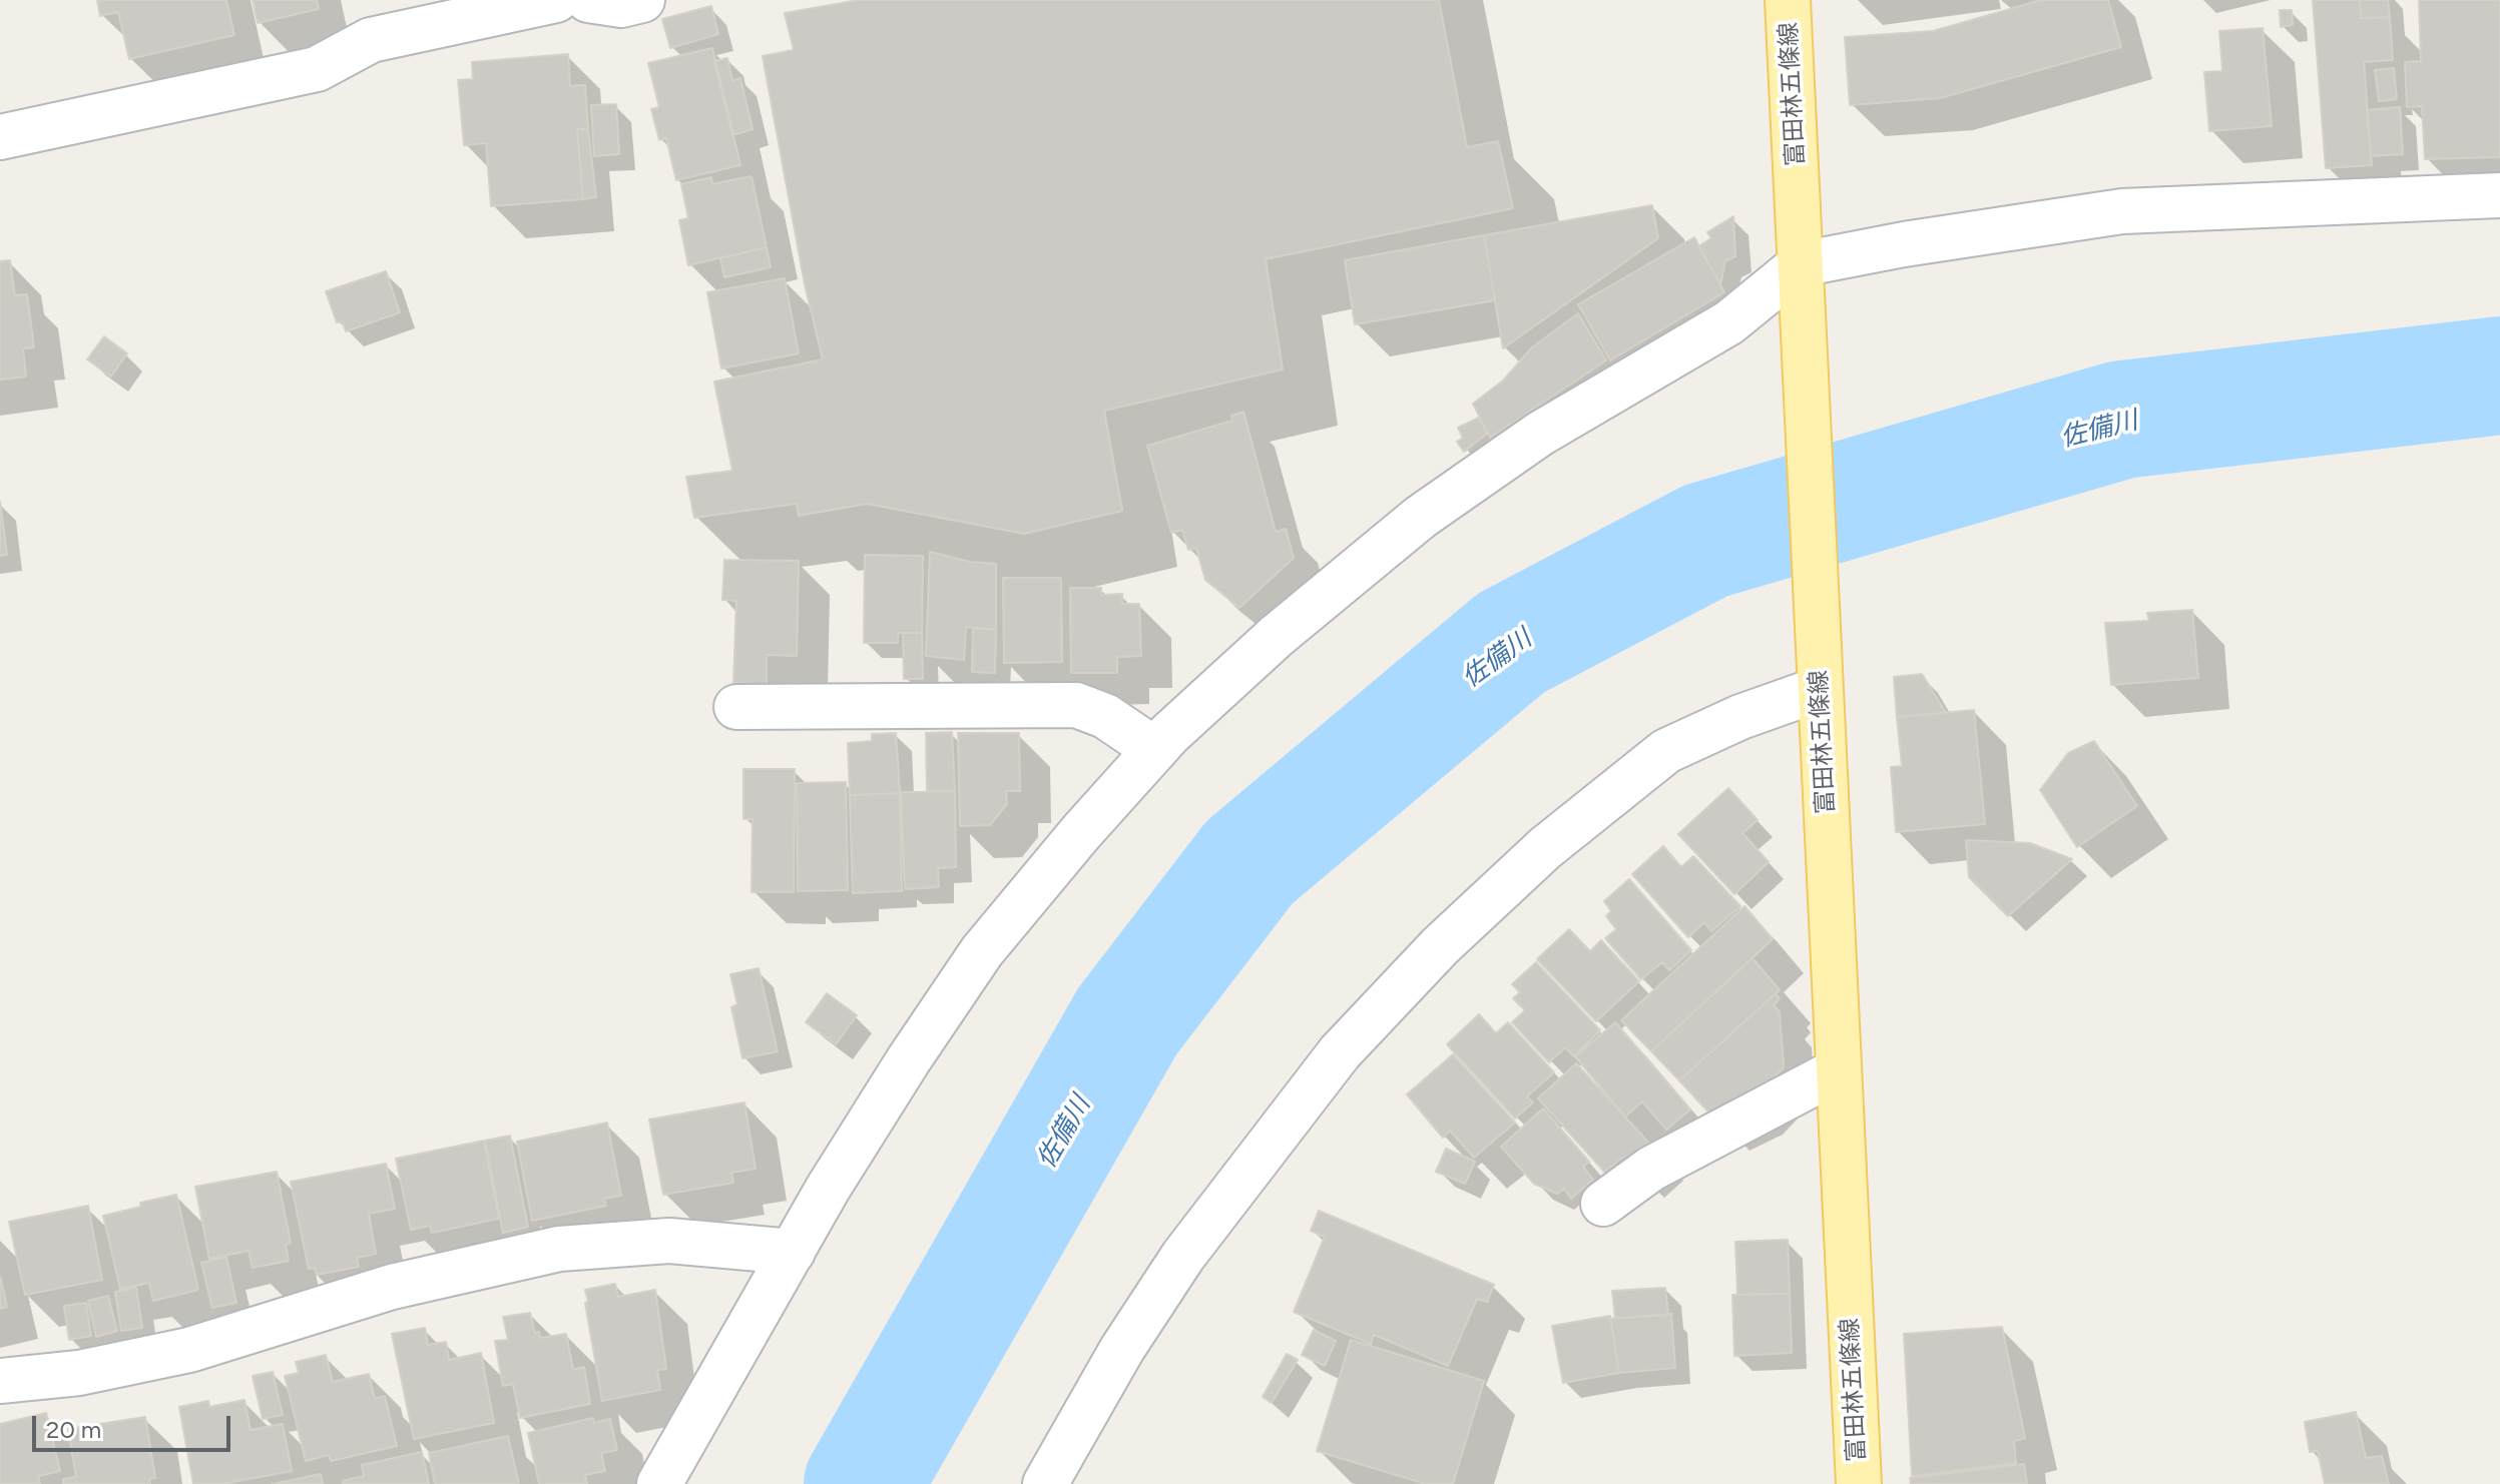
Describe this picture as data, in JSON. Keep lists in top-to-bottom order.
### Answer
{
  "streets": {
    "main road": ["富田林五條線"]
  },
  "water": ["佐備川"],
  "scale_bar": "20 m"
}
